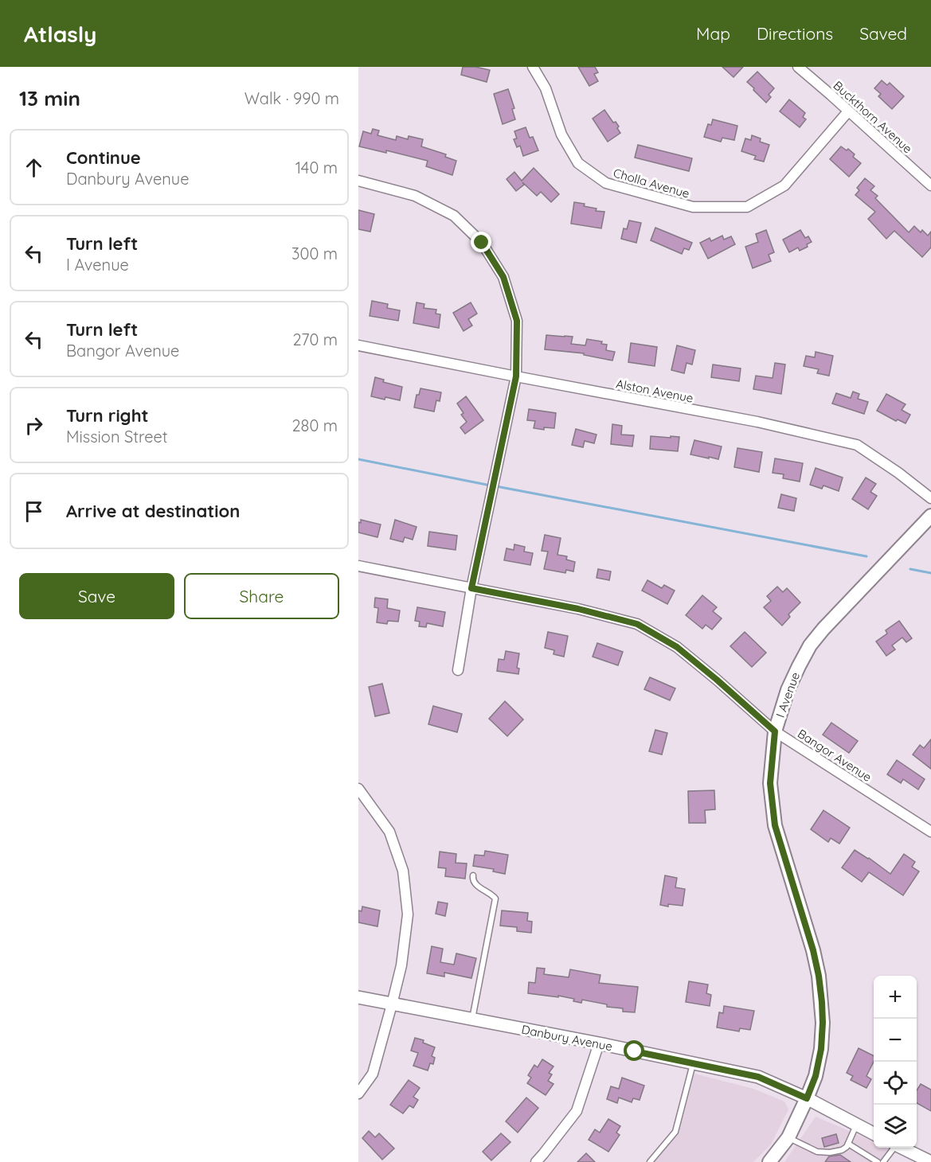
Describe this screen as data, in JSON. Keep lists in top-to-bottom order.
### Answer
{
  "streets": {
    "main road": ["I Avenue"],
    "street": [
      "Buckthorn Avenue",
      "Cholla Avenue",
      "Alston Avenue",
      "Bangor Avenue",
      "Danbury Avenue"
    ]
  },
  "crossings": [
    ["Buckthorn Avenue", "Cholla Avenue"],
    ["I Avenue", "Bangor Avenue"],
    ["I Avenue", "Danbury Avenue"]
  ],
  "page": {
    "header": "Atlasly",
    "nav": ["Map", "Directions", "Saved"],
    "heading": ["13 min", "Walk · 990 m"],
    "list": [
      ["Continue", "Danbury Avenue", "140 m"],
      ["Turn left", "I Avenue", "300 m"],
      ["Turn left", "Bangor Avenue", "270 m"],
      ["Turn right", "Mission Street", "280 m"],
      "Arrive at destination"
    ],
    "buttons": ["Save", "Share"],
    "map_buttons": ["+", "−"]
  }
}
